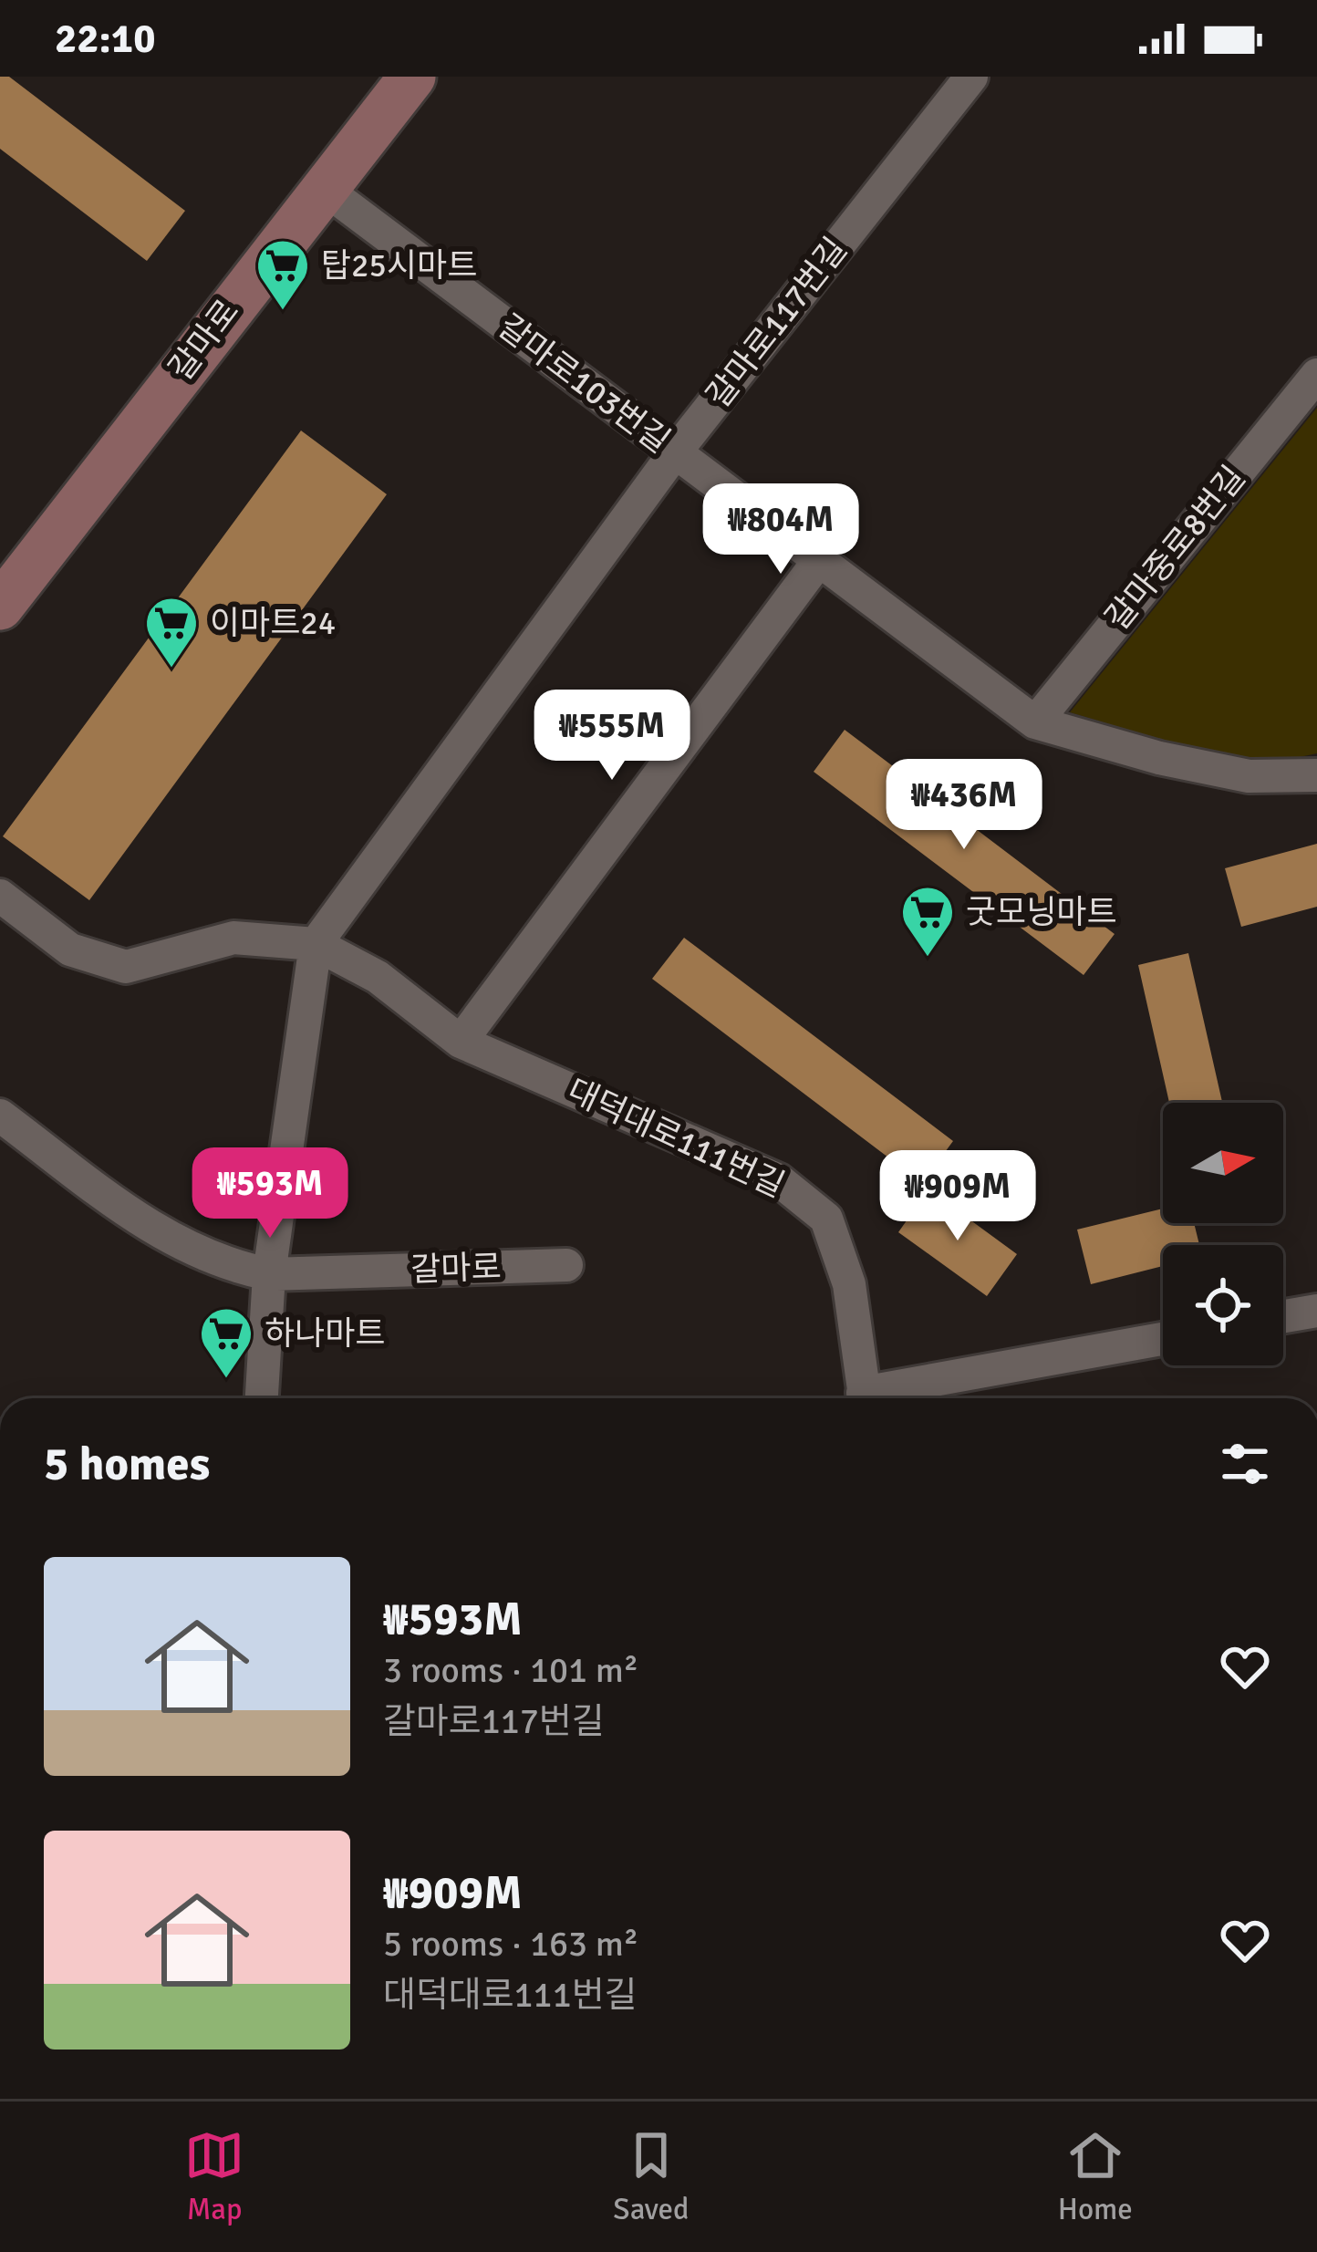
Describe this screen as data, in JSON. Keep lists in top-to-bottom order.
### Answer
{
  "streets": {
    "main road": ["갈마로"],
    "street": [
      "갈마로117번길",
      "갈마로103번길",
      "갈마중로8번길",
      "대덕대로111번길"
    ]
  },
  "crossings": [
    ["갈마로117번길", "갈마로"],
    ["갈마로117번길", "갈마로103번길"],
    ["갈마로117번길", "대덕대로111번길"],
    ["갈마로", "갈마로103번길"],
    ["갈마로103번길", "갈마중로8번길"]
  ],
  "places": {
    "supermarket": [
      "탑25시마트",
      "이마트24",
      "굿모닝마트",
      "하나마트"
    ]
  },
  "north": "right",
  "page": {
    "status": "22:10",
    "price": [
      "₩804M",
      "₩555M",
      "₩436M",
      "₩593M",
      "₩909M"
    ],
    "heading": "5 homes",
    "list": [
      {
        "name": "₩593M",
        "note": "3 rooms · 101 m² · 갈마로117번길"
      },
      {
        "name": "₩909M",
        "note": "5 rooms · 163 m² · 대덕대로111번길"
      }
    ],
    "tabs": ["Map", "Saved", "Home"]
  }
}
